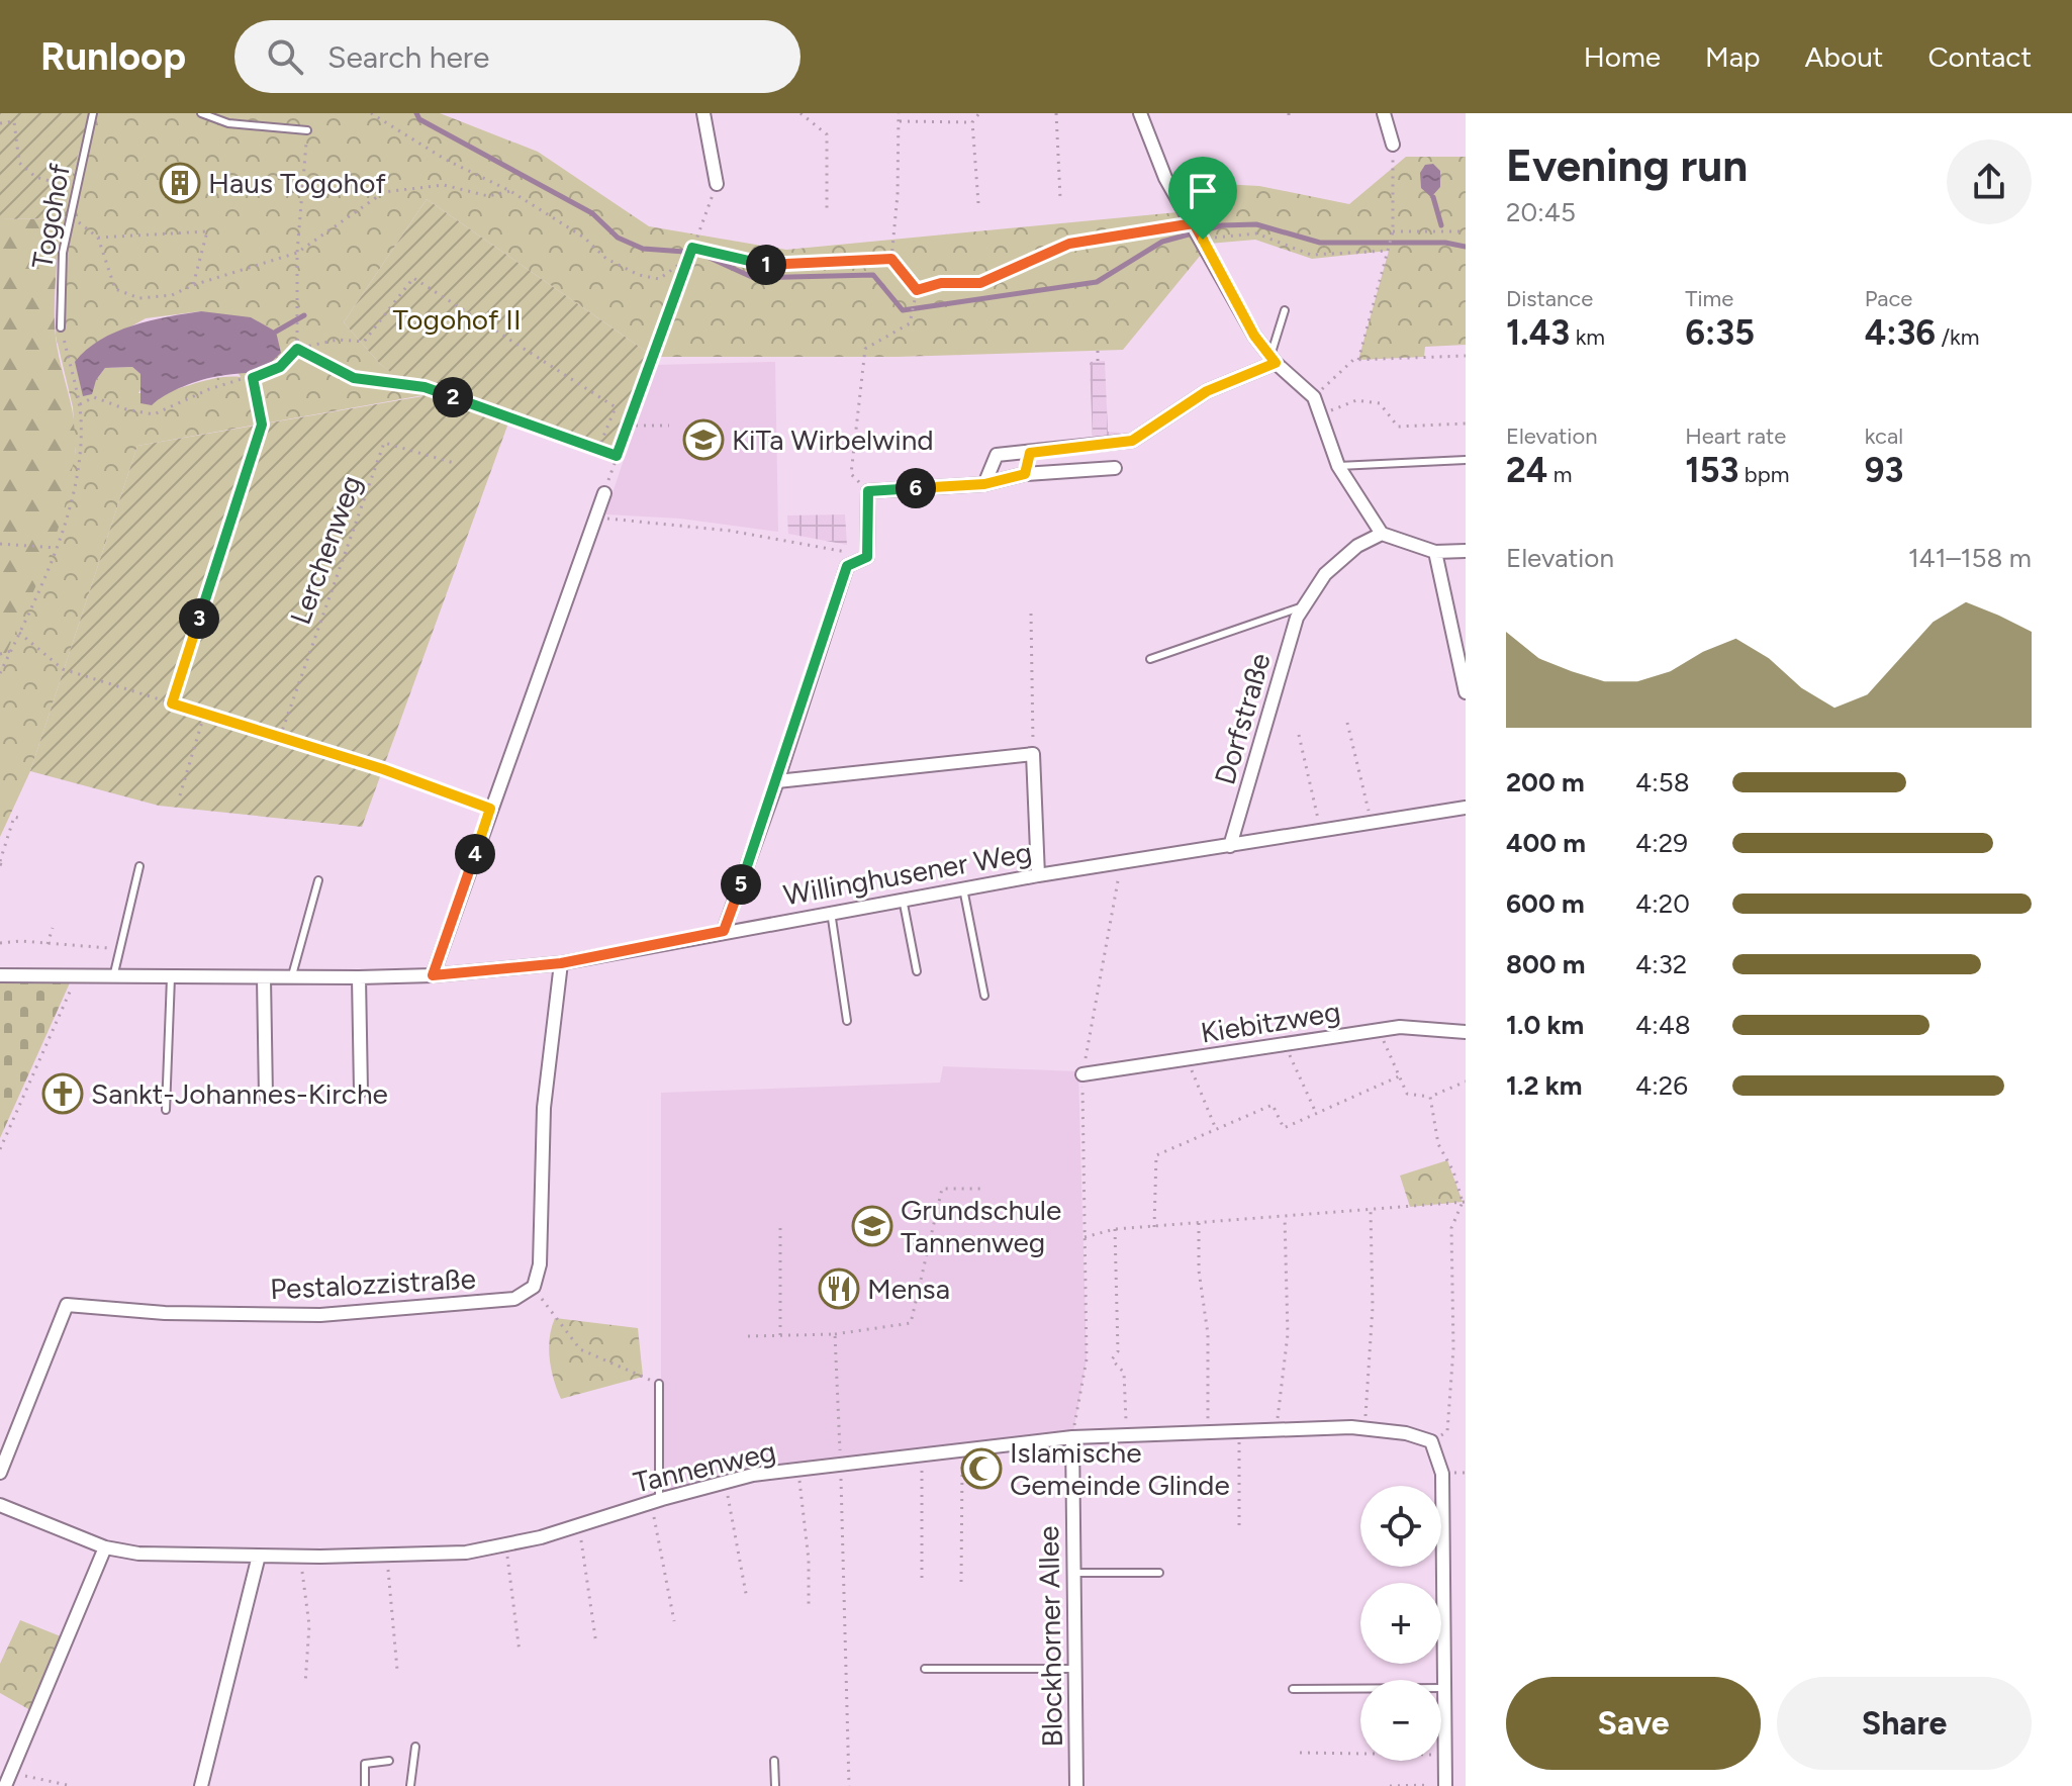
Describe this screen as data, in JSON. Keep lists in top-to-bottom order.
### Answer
{
  "streets": {
    "street": [
      "Dorfstraße",
      "Willinghusener Weg",
      "Kiebitzweg",
      "Pestalozzistraße",
      "Tannenweg",
      "Blockhorner Allee"
    ],
    "lane": ["Togohof"],
    "path": ["Lerchenweg"]
  },
  "crossings": [
    ["Dorfstraße", "Willinghusener Weg"],
    ["Tannenweg", "Blockhorner Allee"]
  ],
  "parks": ["Togohof II"],
  "places": {
    "building": ["Haus Togohof"],
    "school or university": ["KiTa Wirbelwind", "Grundschule Tannenweg"],
    "church": ["Sankt-Johannes-Kirche"],
    "restaurant": ["Mensa"],
    "mosque": ["Islamische Gemeinde Glinde"]
  },
  "page": {
    "header": "Runloop",
    "search": "Search here",
    "nav": [
      "Home",
      "Map",
      "About",
      "Contact"
    ],
    "heading": ["Evening run", "20:45"],
    "pins": [
      "1",
      "2",
      "6",
      "3",
      "4",
      "5"
    ],
    "stats": [
      ["Distance", "1.43 km"],
      ["Time", "6:35"],
      ["Pace", "4:36 /km"],
      ["Elevation", "24 m"],
      ["Heart rate", "153 bpm"],
      ["kcal", "93"]
    ],
    "chart": ["Elevation", "141–158 m"],
    "list": [
      {
        "name": "200 m",
        "note": "4:58"
      },
      {
        "name": "400 m",
        "note": "4:29"
      },
      {
        "name": "600 m",
        "note": "4:20"
      },
      {
        "name": "800 m",
        "note": "4:32"
      },
      {
        "name": "1.0 km",
        "note": "4:48"
      },
      {
        "name": "1.2 km",
        "note": "4:26"
      }
    ],
    "map_buttons": ["+", "−"],
    "buttons": ["Save", "Share"]
  }
}
